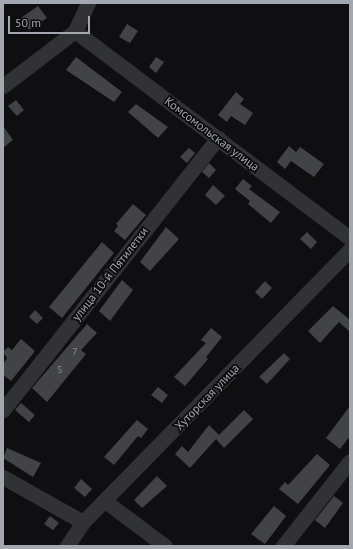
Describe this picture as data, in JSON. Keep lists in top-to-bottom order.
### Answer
{
  "streets": {
    "street": ["Комсомольская улица", "улица 10-й Пятилетки", "Хуторская улица"]
  },
  "crossings": [
    ["Комсомольская улица", "улица 10-й Пятилетки"]
  ],
  "house_numbers": ["7", "5"],
  "scale_bar": "50 m"
}
